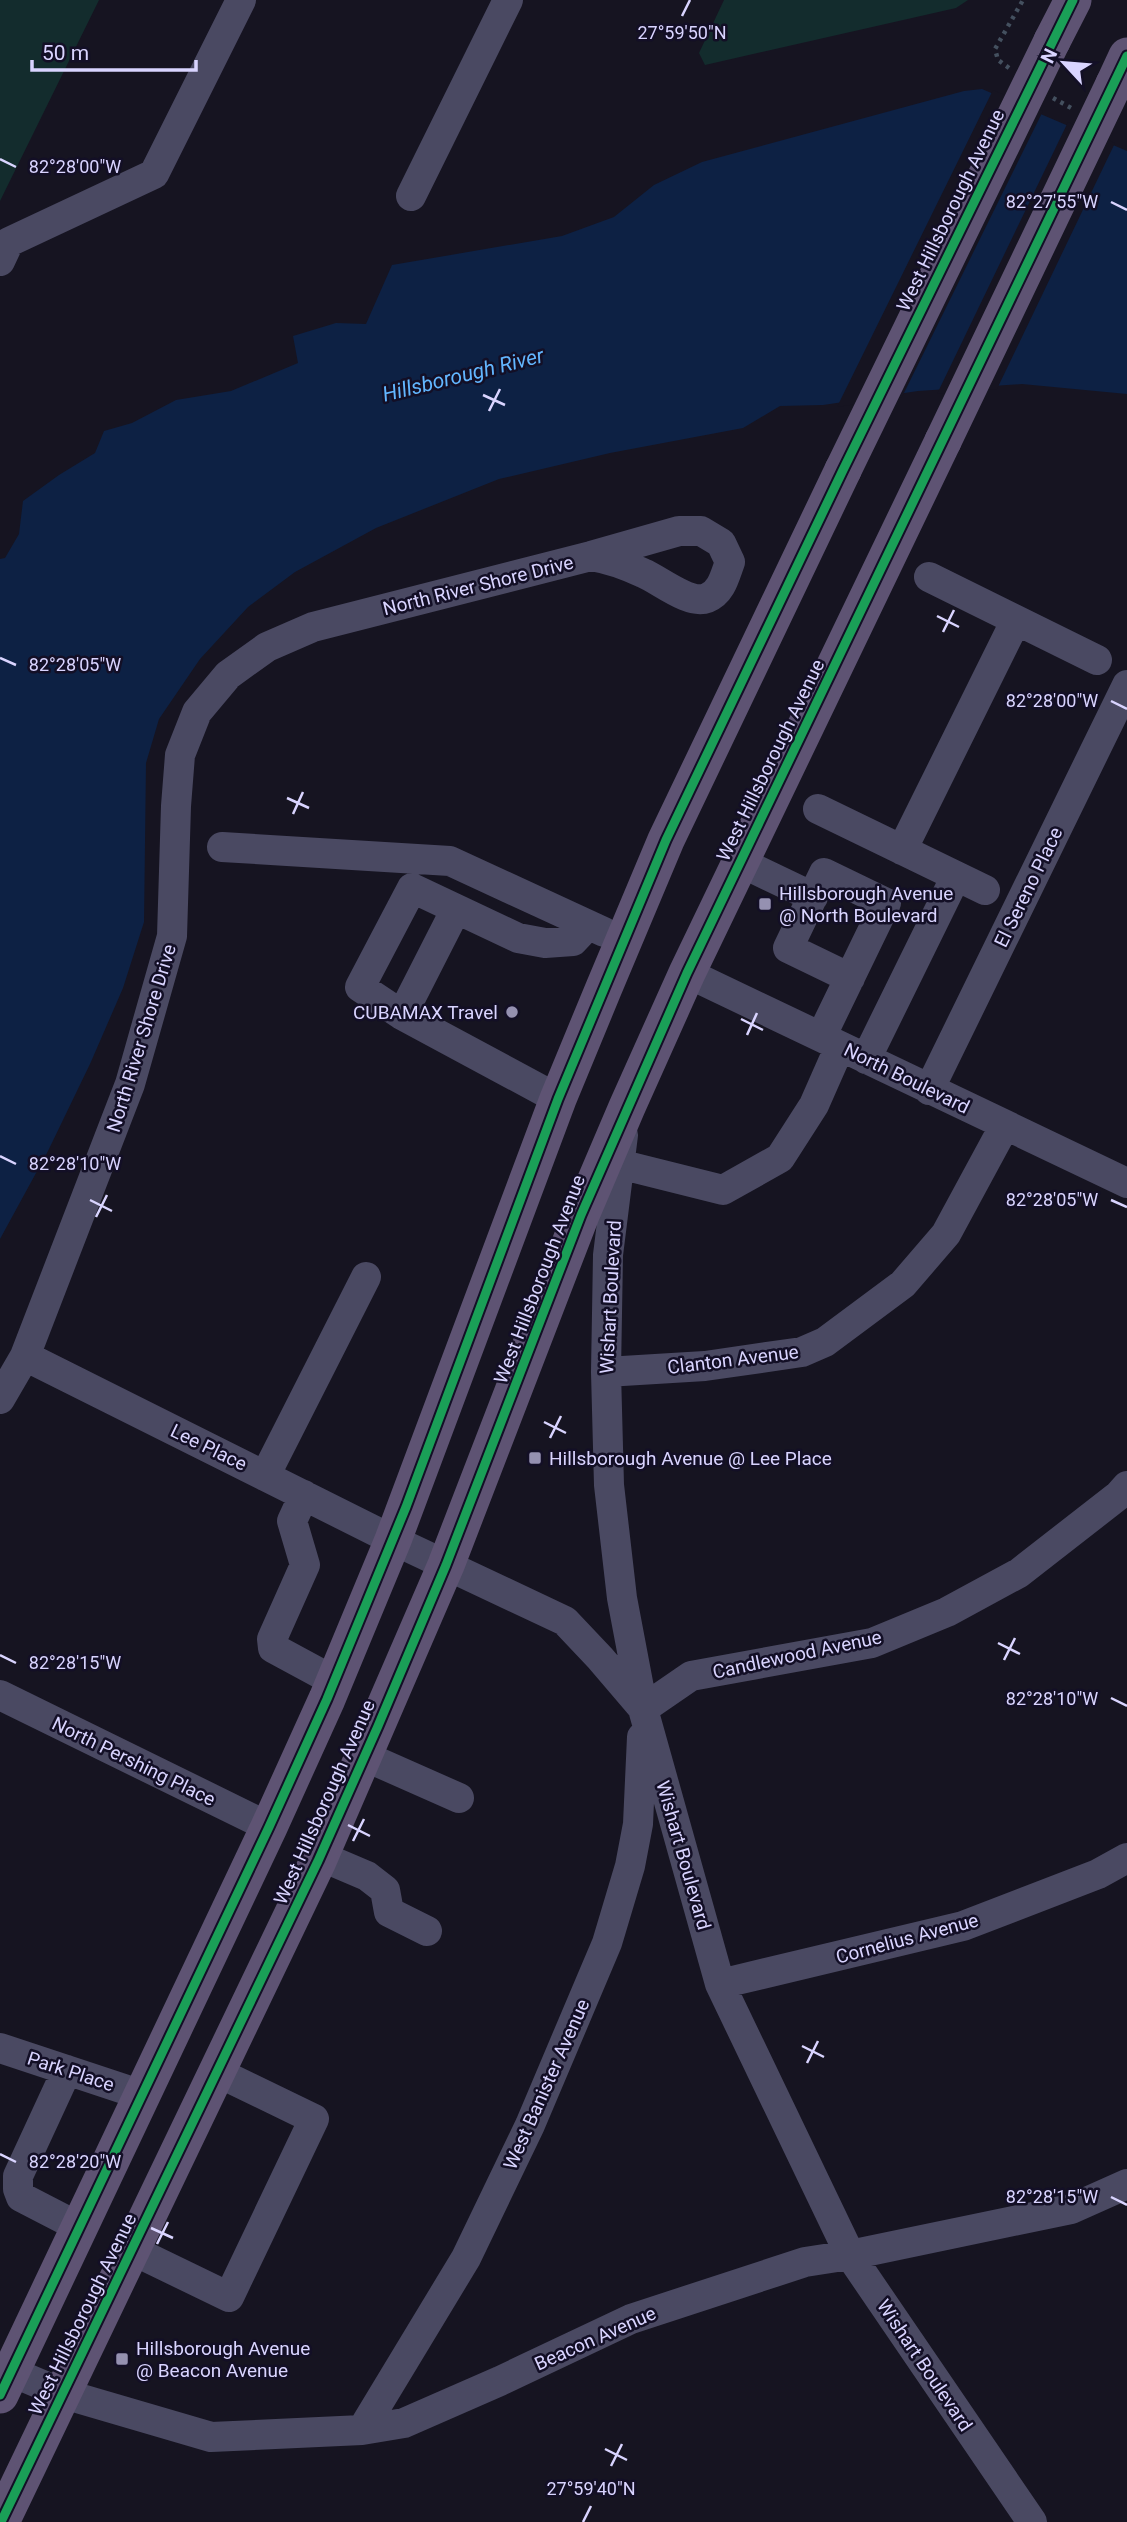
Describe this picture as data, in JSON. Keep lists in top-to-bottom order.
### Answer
{
  "streets": {
    "main road": ["West Hillsborough Avenue"],
    "street": [
      "North River Shore Drive",
      "El Sereno Place",
      "North Boulevard",
      "Wishart Boulevard",
      "Clanton Avenue",
      "Lee Place",
      "Candlewood Avenue",
      "North Pershing Place",
      "Cornelius Avenue",
      "Park Place",
      "West Banister Avenue",
      "Beacon Avenue"
    ]
  },
  "crossings": [
    ["West Hillsborough Avenue", "North Boulevard"],
    ["West Hillsborough Avenue", "Wishart Boulevard"],
    ["West Hillsborough Avenue", "Lee Place"],
    ["West Hillsborough Avenue", "North Pershing Place"],
    ["West Hillsborough Avenue", "Park Place"],
    ["West Hillsborough Avenue", "Beacon Avenue"],
    ["North River Shore Drive", "Lee Place"],
    ["El Sereno Place", "North Boulevard"],
    ["North Boulevard", "Clanton Avenue"],
    ["Wishart Boulevard", "Clanton Avenue"],
    ["Wishart Boulevard", "Lee Place"],
    ["Wishart Boulevard", "Candlewood Avenue"],
    ["Wishart Boulevard", "Cornelius Avenue"],
    ["Wishart Boulevard", "West Banister Avenue"],
    ["Wishart Boulevard", "Beacon Avenue"],
    ["Lee Place", "Candlewood Avenue"],
    ["Lee Place", "West Banister Avenue"],
    ["Candlewood Avenue", "West Banister Avenue"],
    ["West Banister Avenue", "Beacon Avenue"]
  ],
  "water": ["Hillsborough River"],
  "places": {
    "transit": ["Hillsborough Avenue @ North Boulevard", "Hillsborough Avenue @ Lee Place", "Hillsborough Avenue @ Beacon Avenue"],
    "other": ["CUBAMAX Travel"]
  },
  "scale_bar": "50 m",
  "north": "top left",
  "coordinates": [
    "27°59'50\"N",
    "82°28'00\"W",
    "82°27'55\"W",
    "82°28'05\"W",
    "82°28'10\"W",
    "82°28'15\"W",
    "82°28'20\"W",
    "27°59'40\"N"
  ]
}
